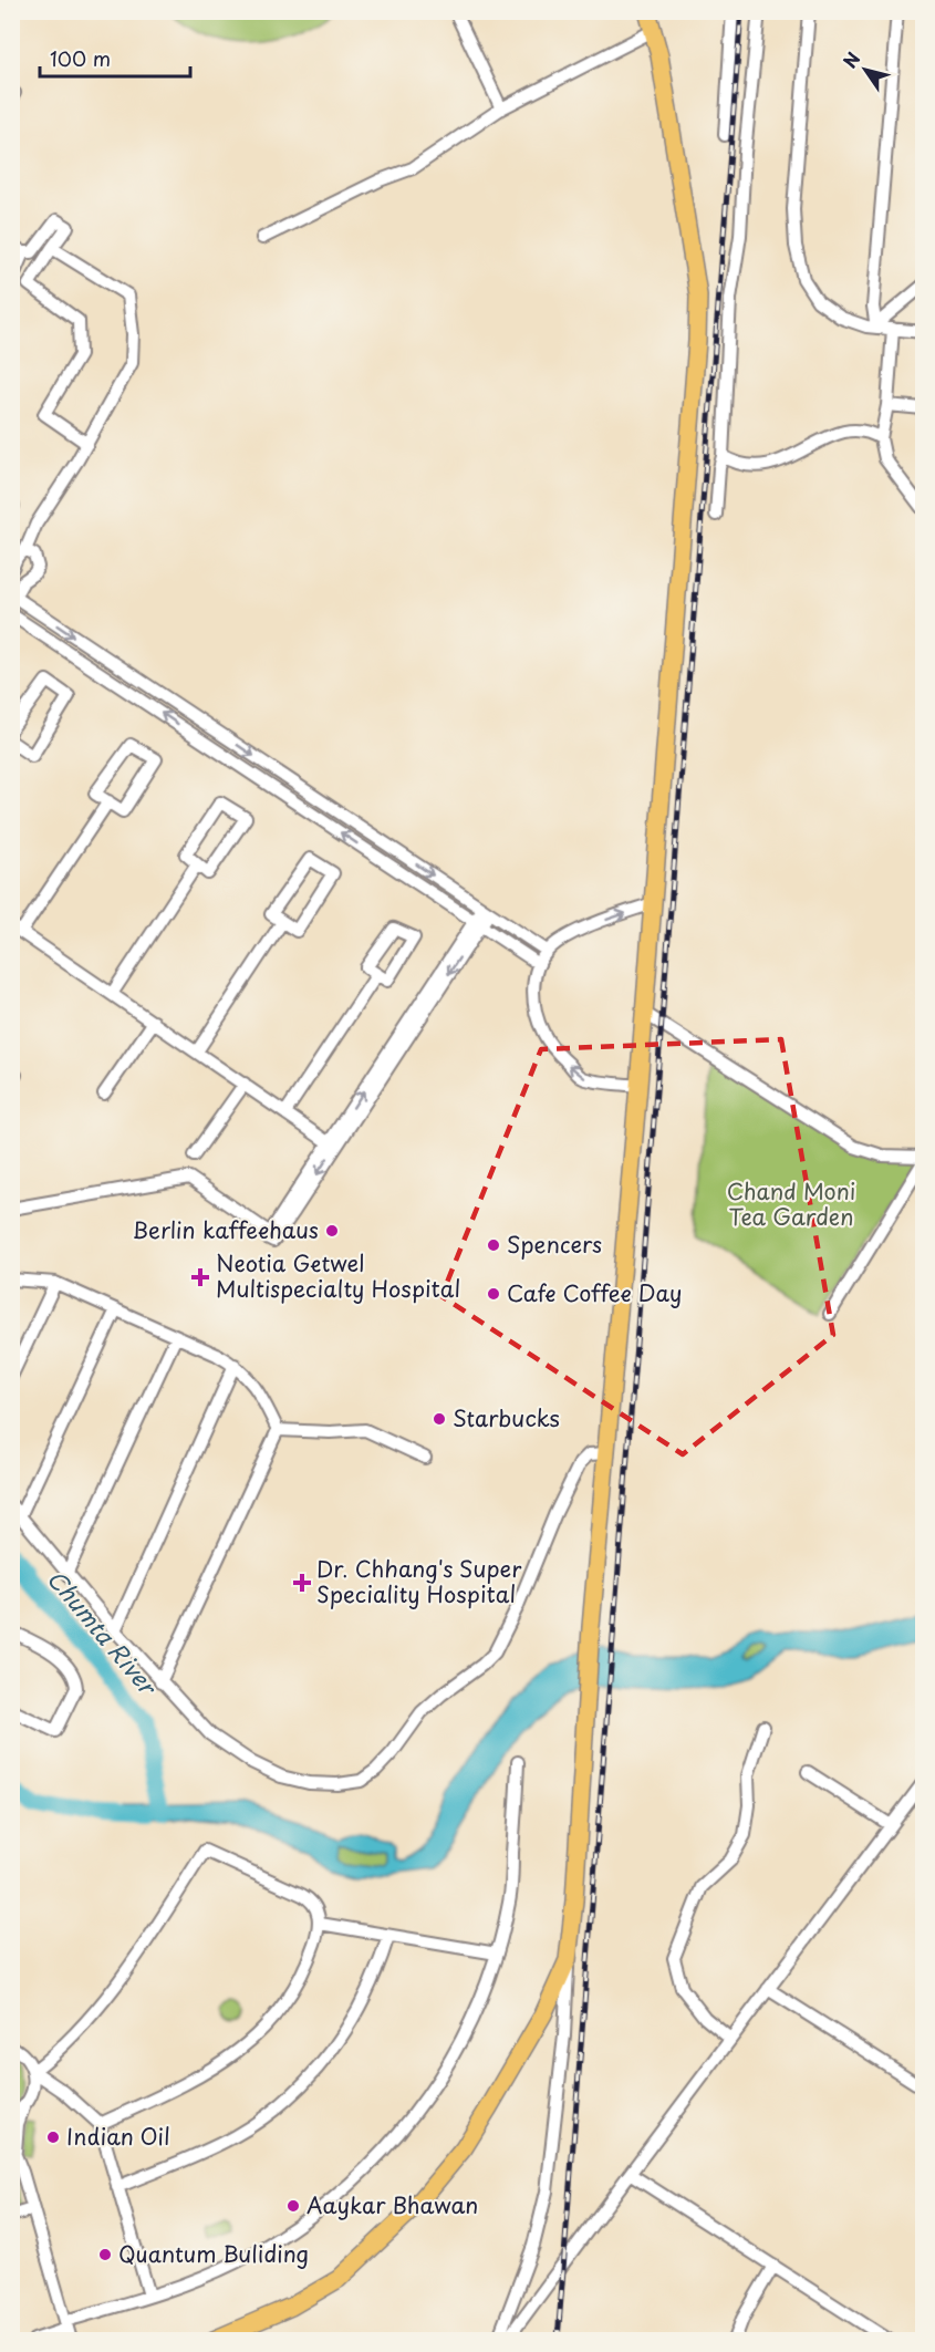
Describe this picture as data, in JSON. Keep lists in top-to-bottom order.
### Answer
{
  "water": ["Chumta River"],
  "parks": ["Chand Moni Tea Garden"],
  "places": {
    "other": [
      "Berlin kaffeehaus",
      "Spencers",
      "Cafe Coffee Day",
      "Starbucks",
      "Indian Oil",
      "Aaykar Bhawan",
      "Quantum Buliding"
    ],
    "health": ["Neotia Getwel Multispecialty Hospital", "Dr. Chhang's Super Speciality Hospital"]
  },
  "scale_bar": "100 m",
  "north": "top left"
}
